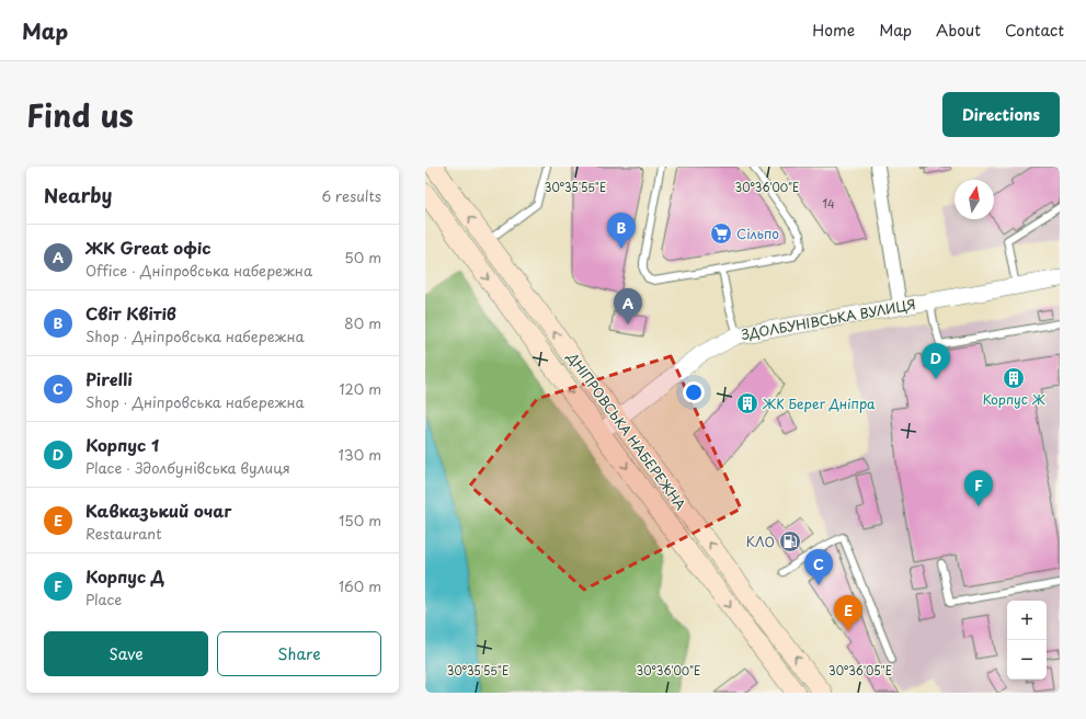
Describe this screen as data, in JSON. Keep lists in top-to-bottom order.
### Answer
{
  "streets": {
    "main road": ["ДНІПРОВСЬКА НАБЕРЕЖНА"],
    "street": ["ЗДОЛБУНІВСЬКА ВУЛИЦЯ"]
  },
  "crossings": [
    ["ЗДОЛБУНІВСЬКА ВУЛИЦЯ", "ДНІПРОВСЬКА НАБЕРЕЖНА"]
  ],
  "places": {
    "supermarket": ["Сільпо"],
    "building": ["Корпус Ж", "ЖК Берег Дніпра"],
    "fuel station": ["КЛО"]
  },
  "house_numbers": ["14"],
  "north": "top",
  "page": {
    "header": "Map",
    "nav": [
      "Home",
      "Map",
      "About",
      "Contact"
    ],
    "title": "Find us",
    "buttons": [
      "Directions",
      ["Save", "Share"]
    ],
    "heading": ["Nearby", "6 results"],
    "pins": [
      "B",
      "A",
      "D",
      "F",
      "C",
      "E"
    ],
    "list": [
      {
        "mark": "A",
        "name": "ЖК Great офіс",
        "note": "Office · Дніпровська набережна",
        "value": "50 m"
      },
      {
        "mark": "B",
        "name": "Світ Квітів",
        "note": "Shop · Дніпровська набережна",
        "value": "80 m"
      },
      {
        "mark": "C",
        "name": "Pirelli",
        "note": "Shop · Дніпровська набережна",
        "value": "120 m"
      },
      {
        "mark": "D",
        "name": "Корпус 1",
        "note": "Place · Здолбунівська вулиця",
        "value": "130 m"
      },
      {
        "mark": "E",
        "name": "Кавказький очаг",
        "note": "Restaurant",
        "value": "150 m"
      },
      {
        "mark": "F",
        "name": "Корпус Д",
        "note": "Place",
        "value": "160 m"
      }
    ],
    "map_buttons": ["+", "−"]
  },
  "coordinates": ["30°35'55\"E", "30°36'00\"E", "30°36'05\"E"]
}
